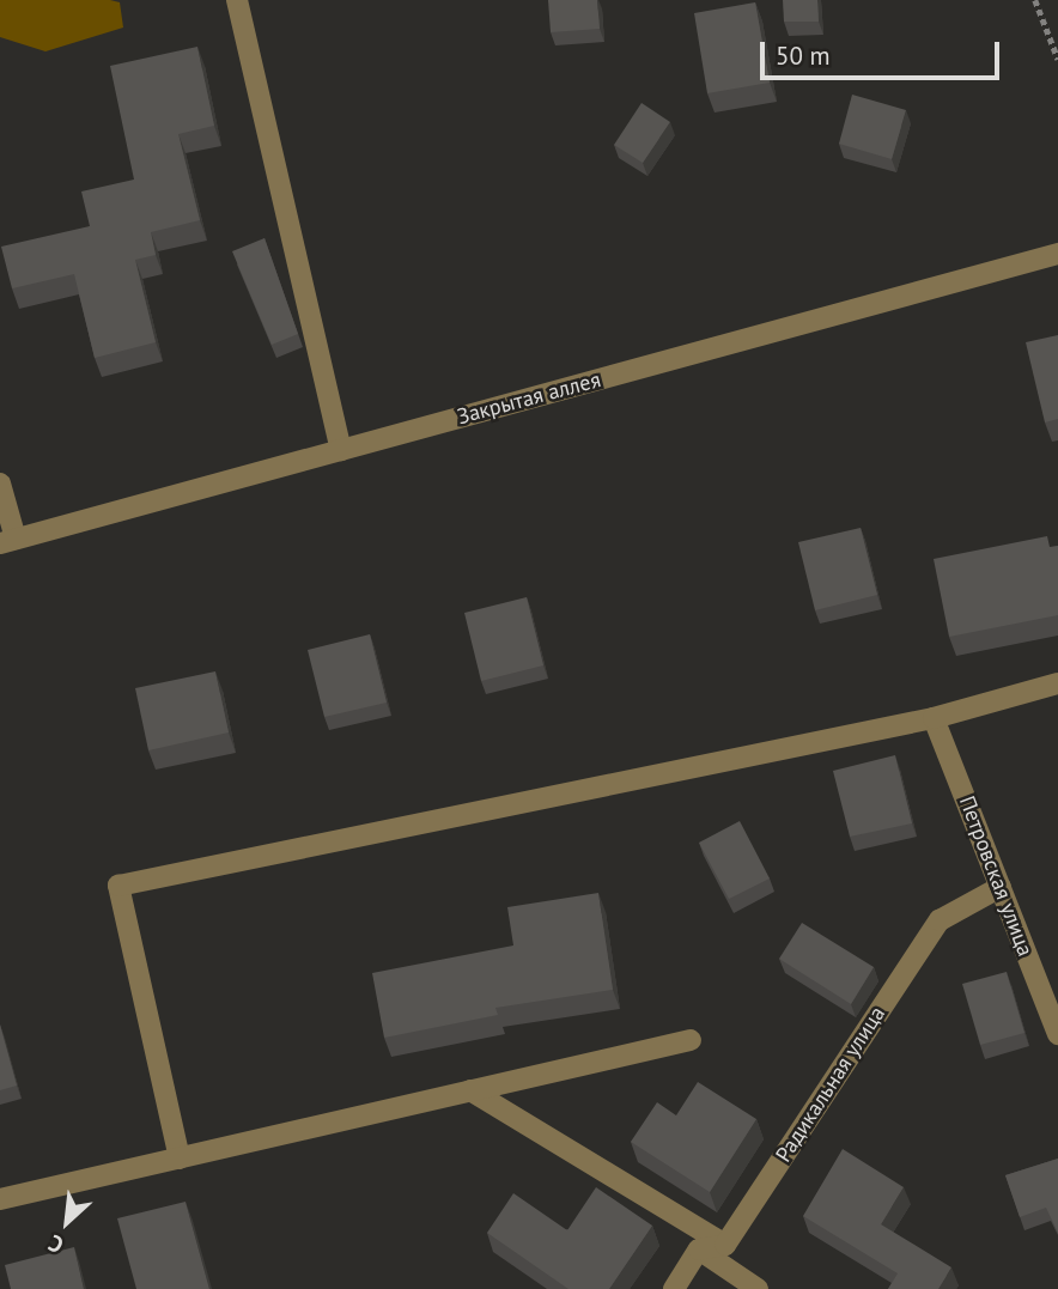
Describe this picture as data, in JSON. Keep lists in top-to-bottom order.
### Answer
{
  "streets": {
    "lane": ["Закрытая аллея", "Петровская улица", "Радикальная улица"]
  },
  "crossings": [
    ["Петровская улица", "Радикальная улица"]
  ],
  "scale_bar": "50 m",
  "north": "bottom left"
}
